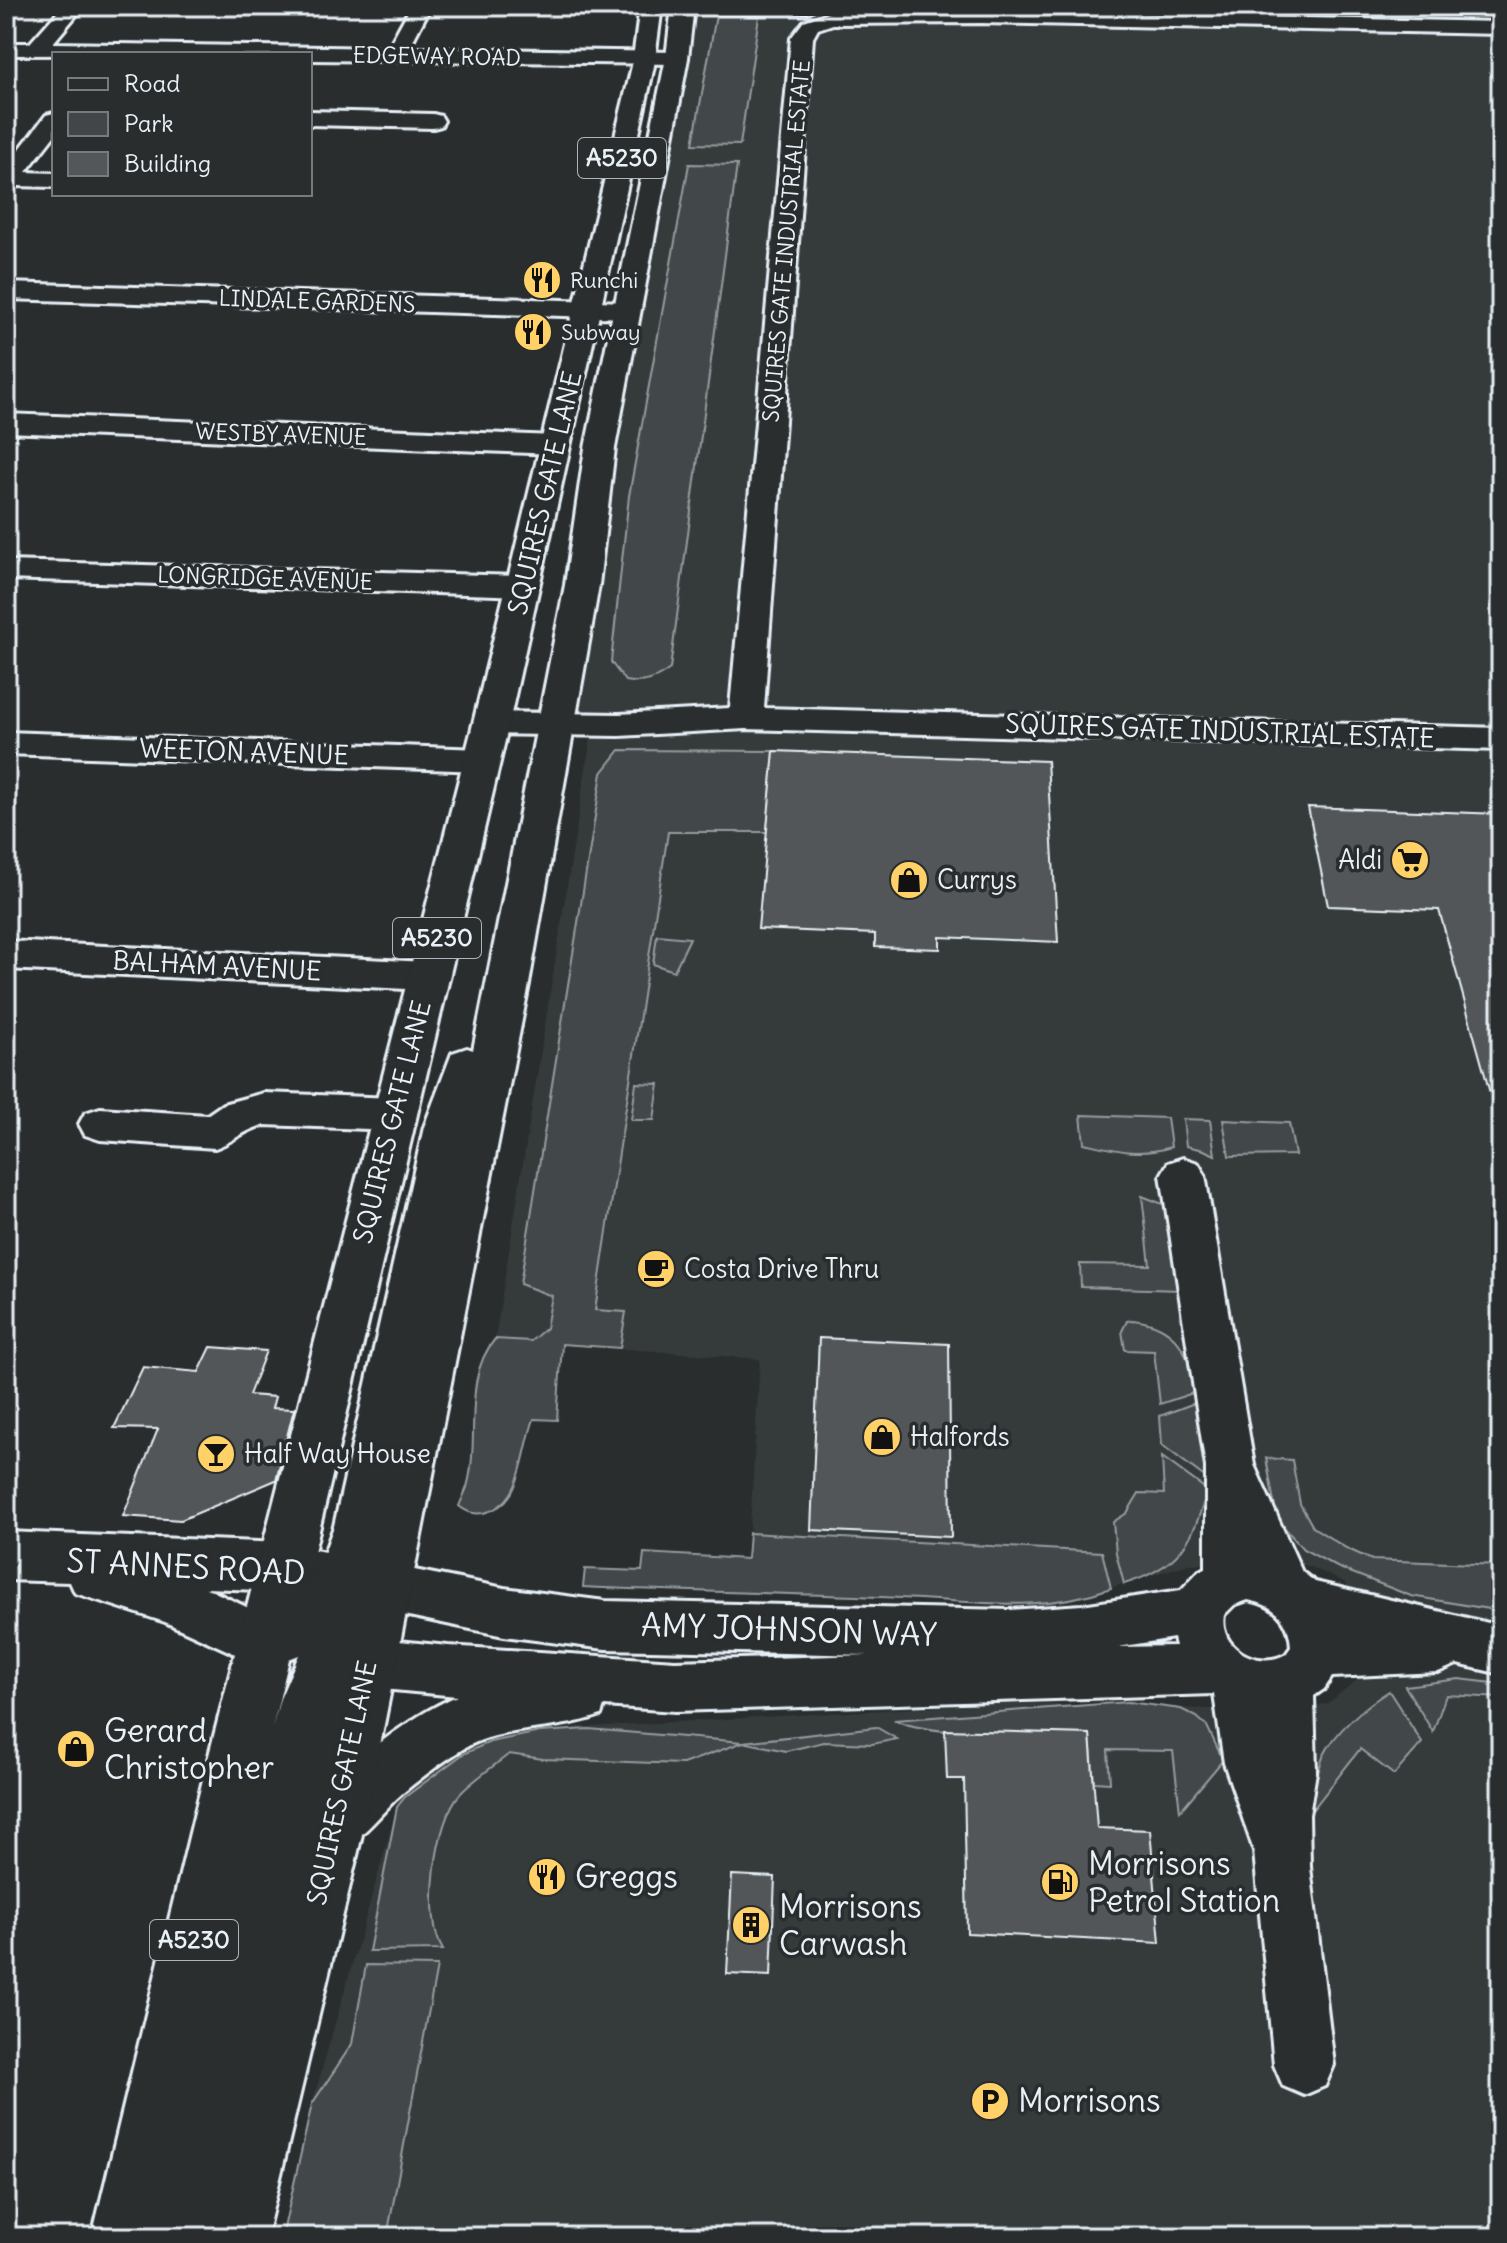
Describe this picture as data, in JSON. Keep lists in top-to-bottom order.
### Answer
{
  "streets": {
    "main road": ["A5230", "SQUIRES GATE LANE", "ST ANNES ROAD"],
    "street": [
      "EDGEWAY ROAD",
      "SQUIRES GATE INDUSTRIAL ESTATE",
      "LINDALE GARDENS",
      "WESTBY AVENUE",
      "LONGRIDGE AVENUE",
      "WEETON AVENUE",
      "BALHAM AVENUE",
      "AMY JOHNSON WAY"
    ]
  },
  "crossings": [
    ["EDGEWAY ROAD", "SQUIRES GATE LANE"],
    ["SQUIRES GATE INDUSTRIAL ESTATE", "SQUIRES GATE LANE"],
    ["SQUIRES GATE INDUSTRIAL ESTATE", "WEETON AVENUE"],
    ["LINDALE GARDENS", "SQUIRES GATE LANE"],
    ["WESTBY AVENUE", "SQUIRES GATE LANE"],
    ["SQUIRES GATE LANE", "LONGRIDGE AVENUE"],
    ["SQUIRES GATE LANE", "WEETON AVENUE"],
    ["SQUIRES GATE LANE", "BALHAM AVENUE"],
    ["SQUIRES GATE LANE", "ST ANNES ROAD"],
    ["SQUIRES GATE LANE", "AMY JOHNSON WAY"],
    ["ST ANNES ROAD", "AMY JOHNSON WAY"]
  ],
  "places": {
    "restaurant": ["Runchi", "Subway", "Greggs"],
    "supermarket": ["Aldi"],
    "shop": ["Currys", "Halfords", "Gerard Christopher"],
    "cafe": ["Costa Drive Thru"],
    "bar": ["Half Way House"],
    "fuel station": ["Morrisons Petrol Station"],
    "building": ["Morrisons Carwash"],
    "parking": ["Morrisons"]
  },
  "legend": ["Road", "Park", "Building"]
}
